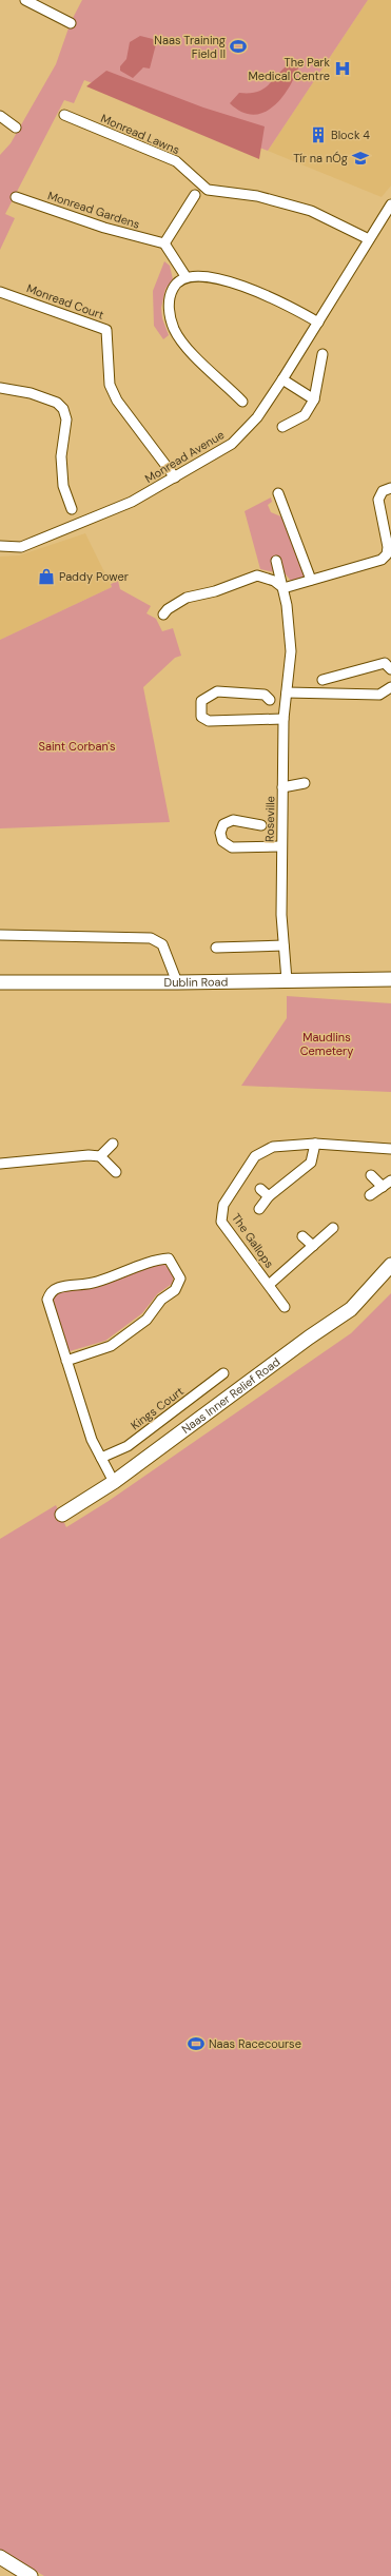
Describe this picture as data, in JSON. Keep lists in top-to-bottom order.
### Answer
{
  "streets": {
    "street": [
      "Monread Lawns",
      "Monread Gardens",
      "Monread Court",
      "Monread Avenue",
      "Roseville",
      "Dublin Road",
      "The Gallops",
      "Naas Inner Relief Road",
      "Kings Court"
    ]
  },
  "crossings": [
    ["Monread Lawns", "Monread Avenue"],
    ["Monread Court", "Monread Avenue"],
    ["Roseville", "Dublin Road"]
  ],
  "parks": ["Saint Corban's", "Maudlins Cemetery"],
  "places": {
    "sports": ["Naas Training Field II", "Naas Racecourse"],
    "hospital": ["The Park Medical Centre"],
    "building": ["Block 4"],
    "school or university": ["Tír na nÓg"],
    "shop": ["Paddy Power"]
  }
}
